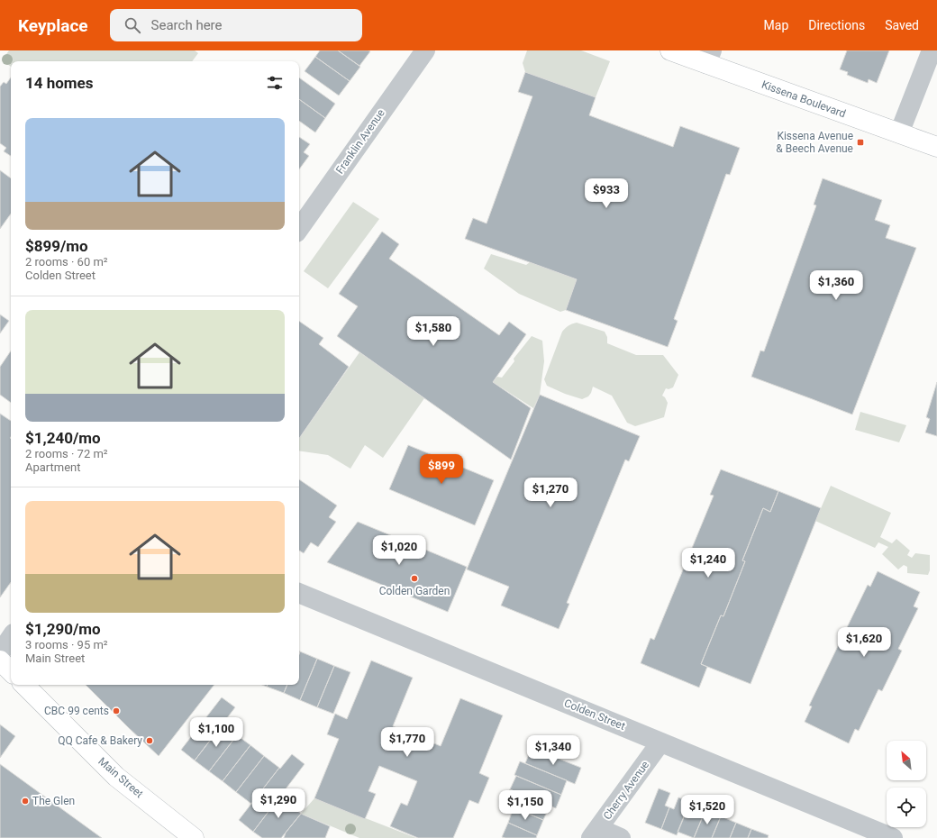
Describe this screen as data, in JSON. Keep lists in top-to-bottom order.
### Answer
{
  "streets": {
    "main road": ["Kissena Boulevard", "Main Street"],
    "street": ["Franklin Avenue", "Colden Street", "Cherry Avenue"]
  },
  "crossings": [
    ["Colden Street", "Cherry Avenue"]
  ],
  "places": {
    "transit": ["Kissena Avenue & Beech Avenue"],
    "other": [
      "Colden Garden",
      "CBC 99 cents",
      "QQ Cafe & Bakery",
      "The Glen"
    ]
  },
  "north": "top left",
  "page": {
    "header": "Keyplace",
    "search": "Search here",
    "nav": ["Map", "Directions", "Saved"],
    "heading": "14 homes",
    "list": [
      {
        "name": "$899/mo",
        "note": "2 rooms · 60 m² · Colden Street"
      },
      {
        "name": "$1,240/mo",
        "note": "2 rooms · 72 m² · Apartment"
      },
      {
        "name": "$1,290/mo",
        "note": "3 rooms · 95 m² · Main Street"
      }
    ],
    "price": [
      "$933",
      "$1,360",
      "$1,580",
      "$899",
      "$1,270",
      "$1,020",
      "$1,240",
      "$1,620",
      "$1,100",
      "$1,770",
      "$1,340",
      "$1,290",
      "$1,150",
      "$1,520"
    ]
  }
}
